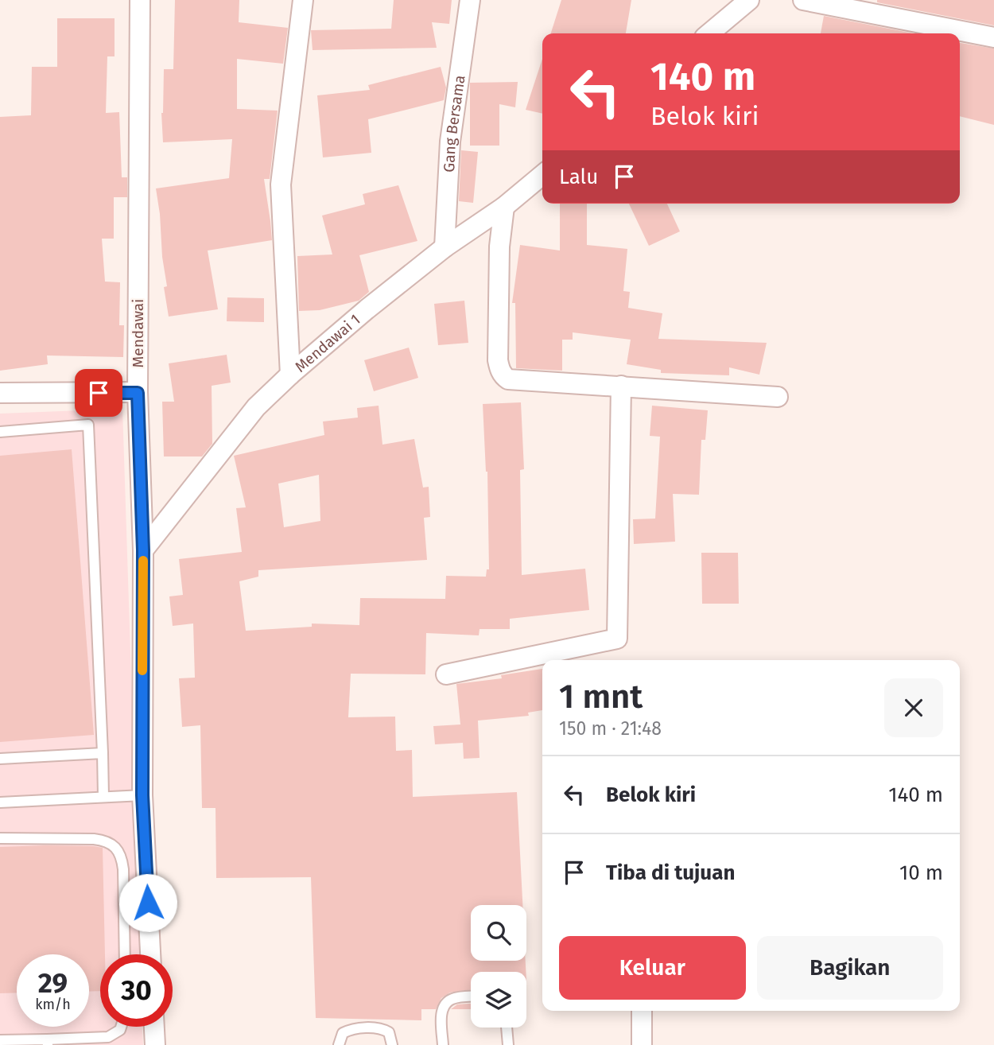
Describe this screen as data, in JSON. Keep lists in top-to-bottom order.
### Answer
{
  "streets": {
    "street": ["Gang Bersama", "Mendawai", "Mendawai 1"]
  },
  "crossings": [
    ["Gang Bersama", "Mendawai 1"],
    ["Mendawai", "Mendawai 1"]
  ],
  "page": {
    "turn": ["140 m", "Belok kiri"],
    "then": "Lalu",
    "heading": ["1 mnt", "150 m · 21:48"],
    "list": [
      {
        "name": "Belok kiri",
        "value": "140 m"
      },
      {
        "name": "Tiba di tujuan",
        "value": "10 m"
      }
    ],
    "buttons": ["Keluar", "Bagikan"],
    "speed": "29 km/h",
    "limit": "30"
  }
}
